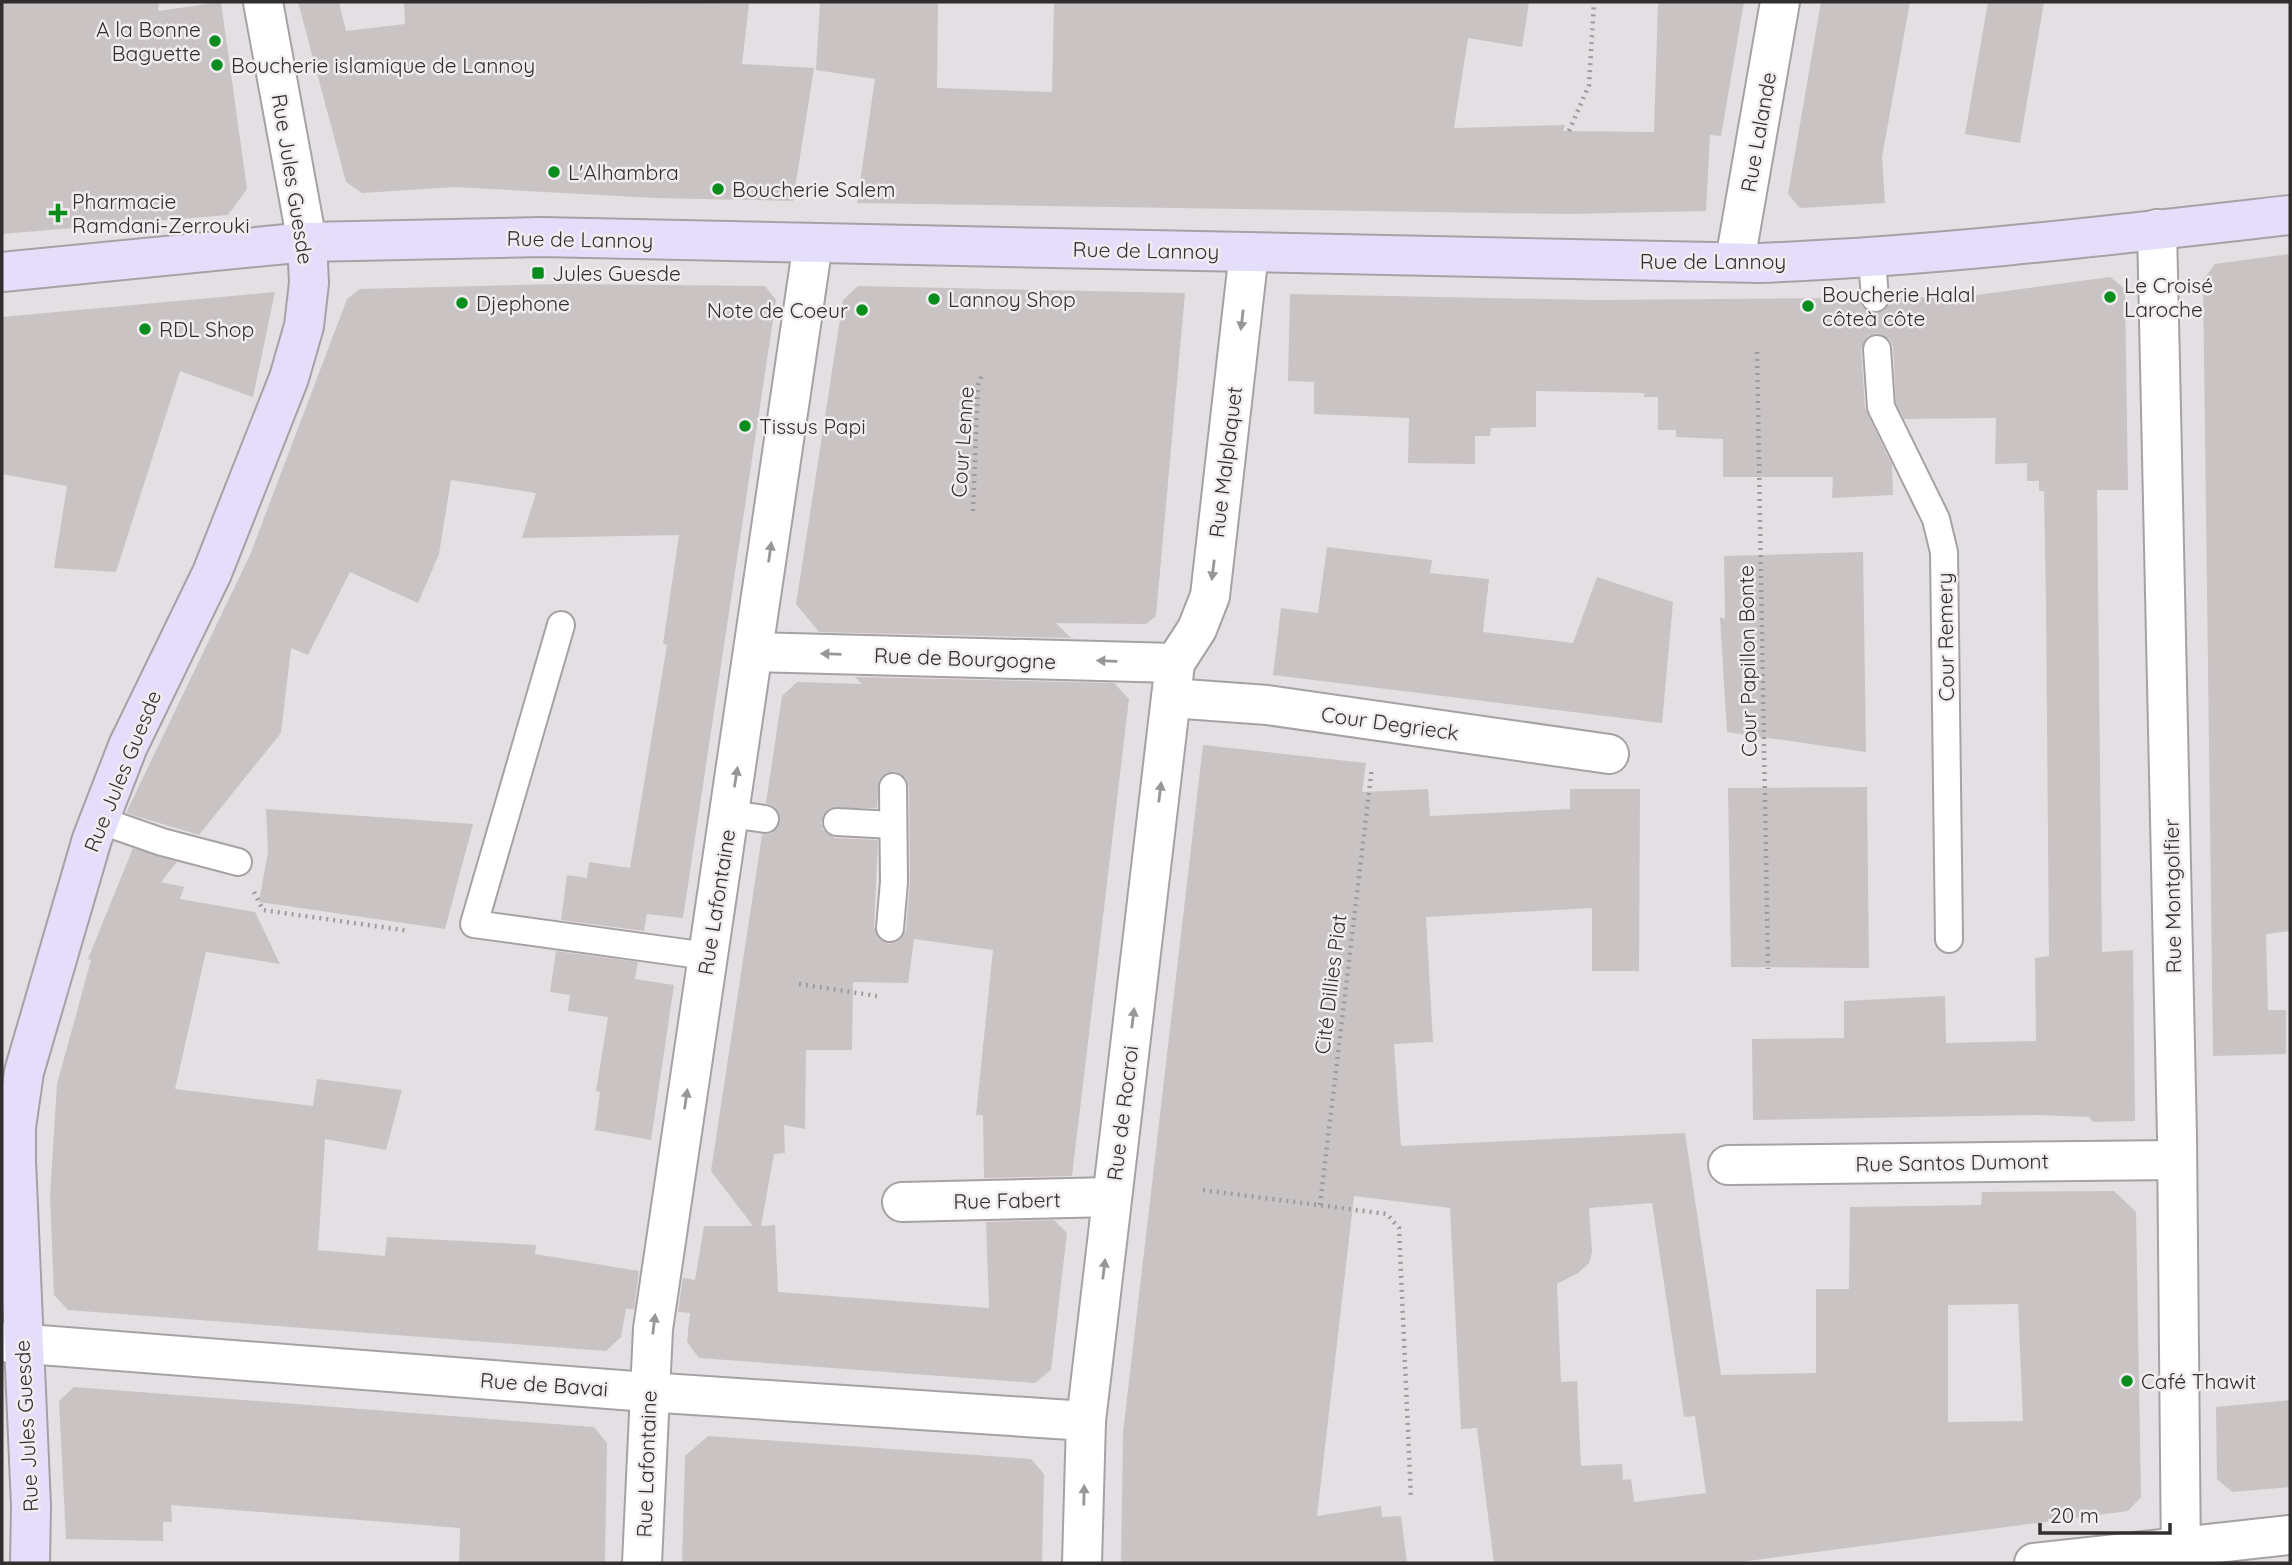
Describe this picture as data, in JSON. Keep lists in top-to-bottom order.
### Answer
{
  "streets": {
    "main road": ["Rue Jules Guesde", "Rue de Lannoy"],
    "street": [
      "Rue Lalande",
      "Rue Malplaquet",
      "Rue de Bourgogne",
      "Cour Degrieck",
      "Rue Montgolfier",
      "Rue Lafontaine",
      "Rue de Rocroi",
      "Rue Santos Dumont",
      "Rue Fabert",
      "Rue de Bavai"
    ],
    "lane": ["Cour Remery"],
    "path": ["Cour Lenne", "Cour Papillon Bonte", "Cité Dillies Piat"]
  },
  "crossings": [
    ["Rue Lalande", "Rue de Lannoy"],
    ["Rue Jules Guesde", "Rue de Lannoy"],
    ["Rue Jules Guesde", "Rue de Bavai"],
    ["Rue de Lannoy", "Rue Malplaquet"],
    ["Rue de Lannoy", "Rue Montgolfier"],
    ["Rue de Lannoy", "Rue Lafontaine"],
    ["Rue Malplaquet", "Rue de Bourgogne"],
    ["Rue Malplaquet", "Cour Degrieck"],
    ["Rue Malplaquet", "Rue de Rocroi"],
    ["Rue de Bourgogne", "Cour Degrieck"],
    ["Rue de Bourgogne", "Rue Lafontaine"],
    ["Rue de Bourgogne", "Rue de Rocroi"],
    ["Cour Degrieck", "Rue de Rocroi"],
    ["Rue Montgolfier", "Rue Santos Dumont"],
    ["Rue Lafontaine", "Rue de Bavai"],
    ["Rue de Rocroi", "Rue Fabert"],
    ["Rue de Rocroi", "Rue de Bavai"]
  ],
  "one_way": [
    "Rue Malplaquet",
    "Rue de Bourgogne",
    "Rue Lafontaine",
    "Rue de Rocroi"
  ],
  "places": {
    "other": [
      "A la Bonne Baguette",
      "Boucherie islamique de Lannoy",
      "L'Alhambra",
      "Boucherie Salem",
      "Le Croisé Laroche",
      "Lannoy Shop",
      "Djephone",
      "Boucherie Halal côteà côte",
      "Note de Coeur",
      "RDL Shop",
      "Tissus Papi",
      "Café Thawit"
    ],
    "health": ["Pharmacie Ramdani-Zerrouki"],
    "transit": ["Jules Guesde"]
  },
  "scale_bar": "20 m"
}
